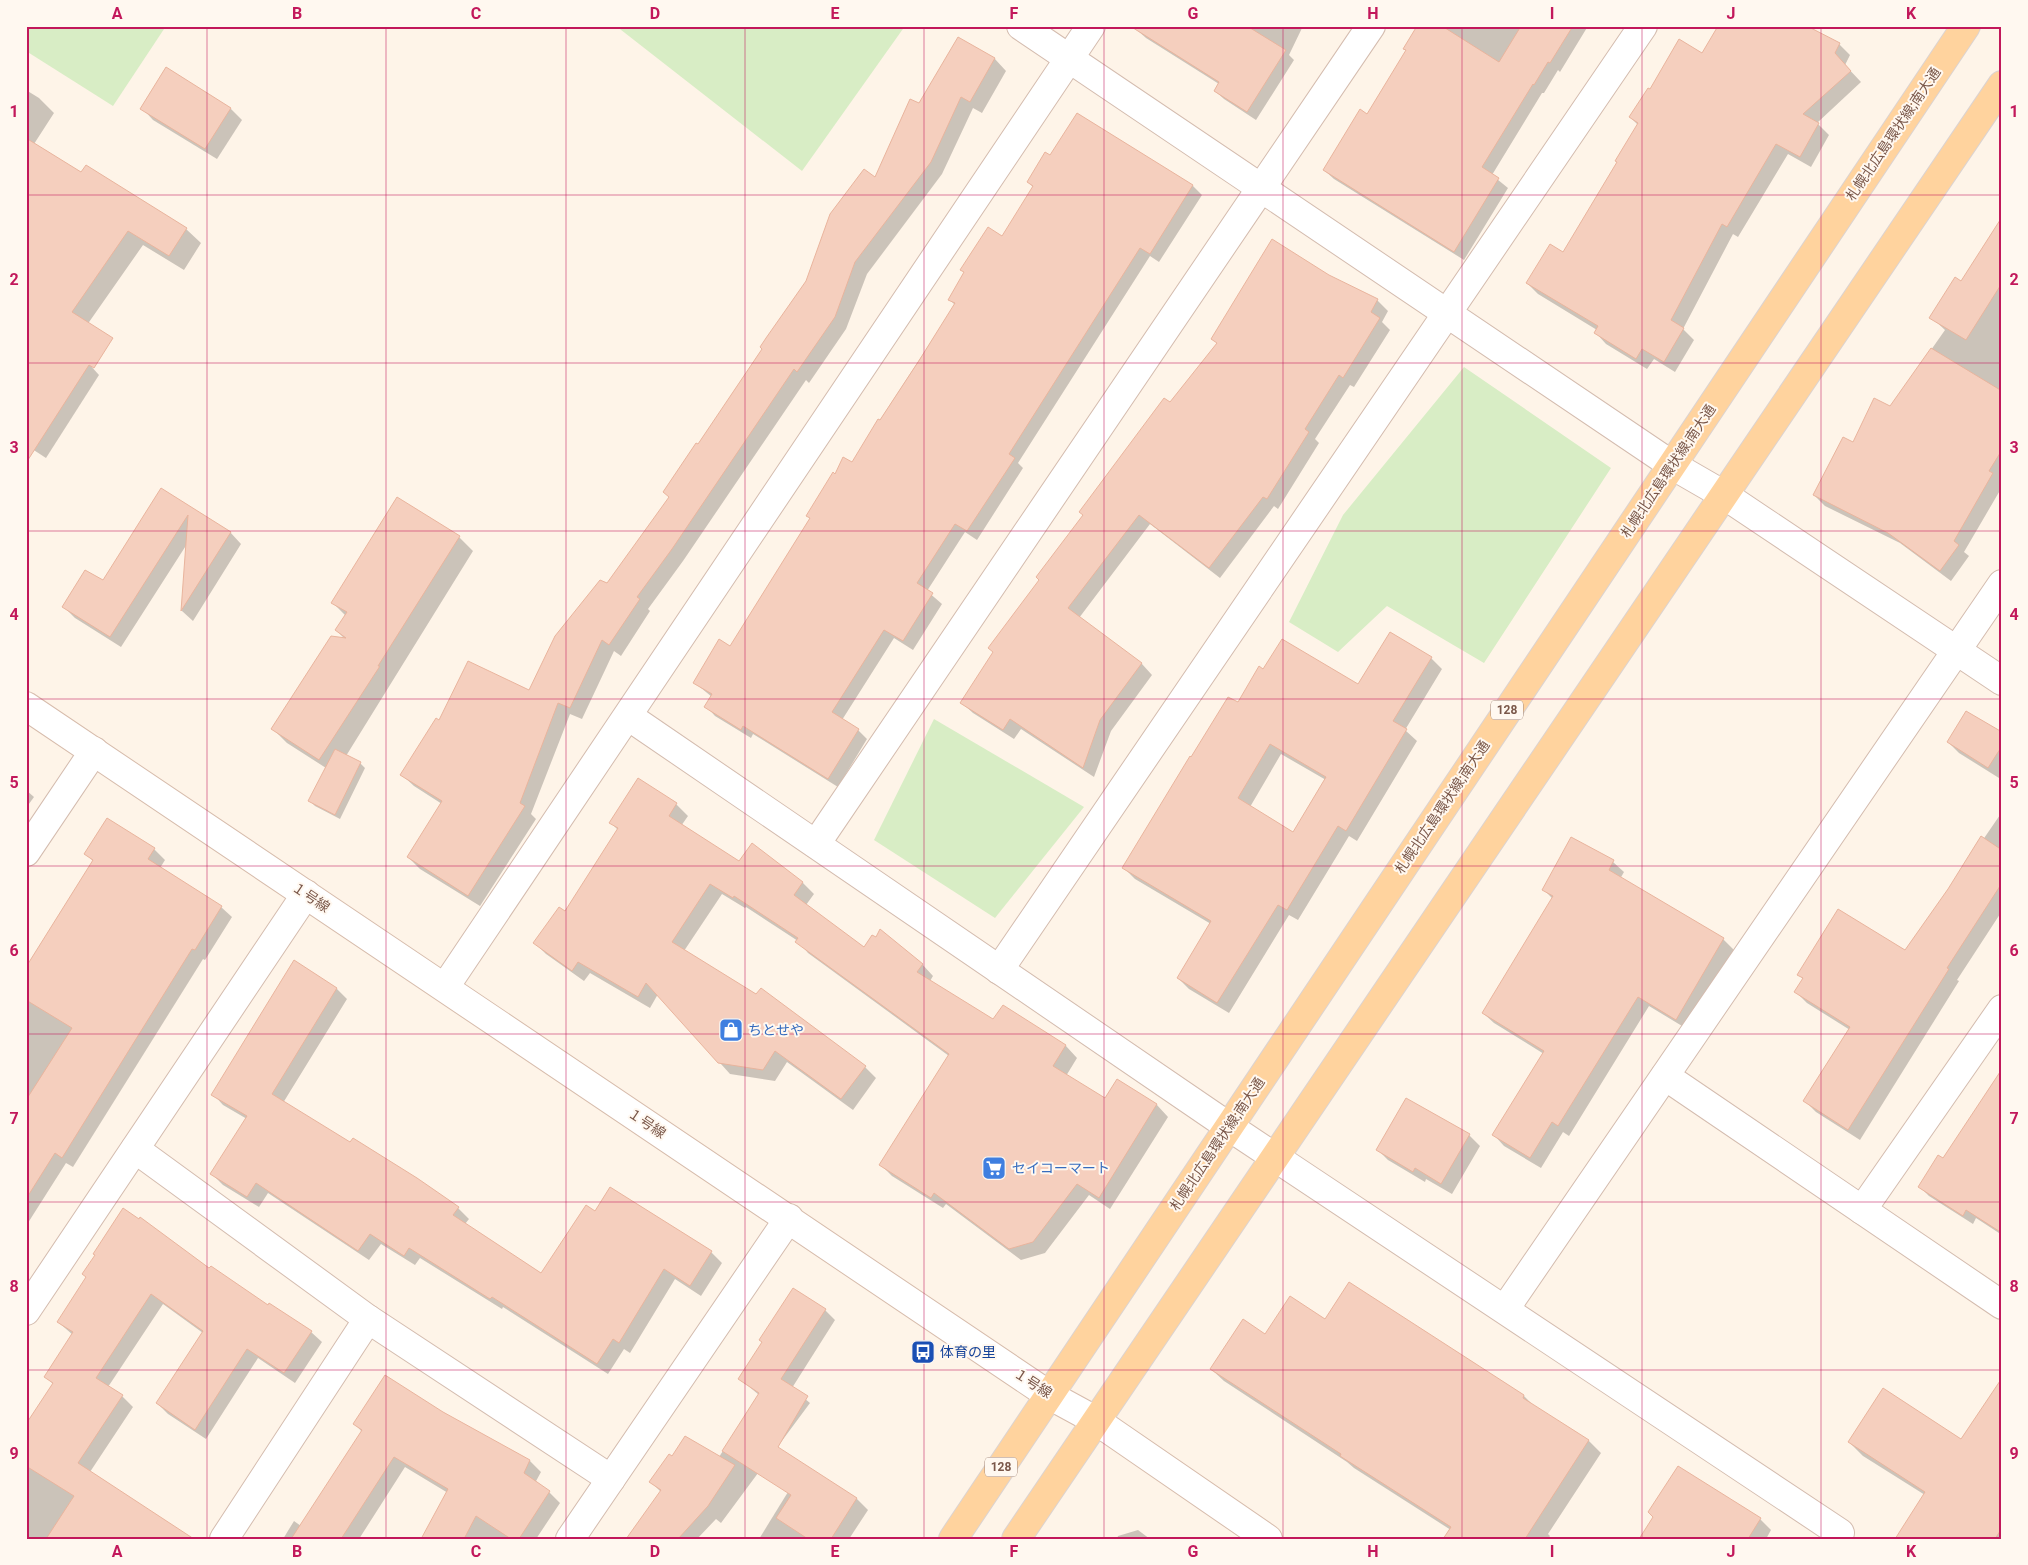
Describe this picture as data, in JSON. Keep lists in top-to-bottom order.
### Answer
{
  "streets": {
    "main road": ["札幌北広島環状線;南大通", "128"],
    "street": ["１号線"]
  },
  "crossings": [
    ["札幌北広島環状線;南大通", "１号線"]
  ],
  "places": {
    "shop": ["ちとせや"],
    "supermarket": ["セイコーマート"],
    "bus stop": ["体育の里"]
  },
  "grid": {
    "columns": [
      "A",
      "B",
      "C",
      "D",
      "E",
      "F",
      "G",
      "H",
      "I",
      "J",
      "K"
    ],
    "rows": [
      "1",
      "2",
      "3",
      "4",
      "5",
      "6",
      "7",
      "8",
      "9"
    ]
  }
}
